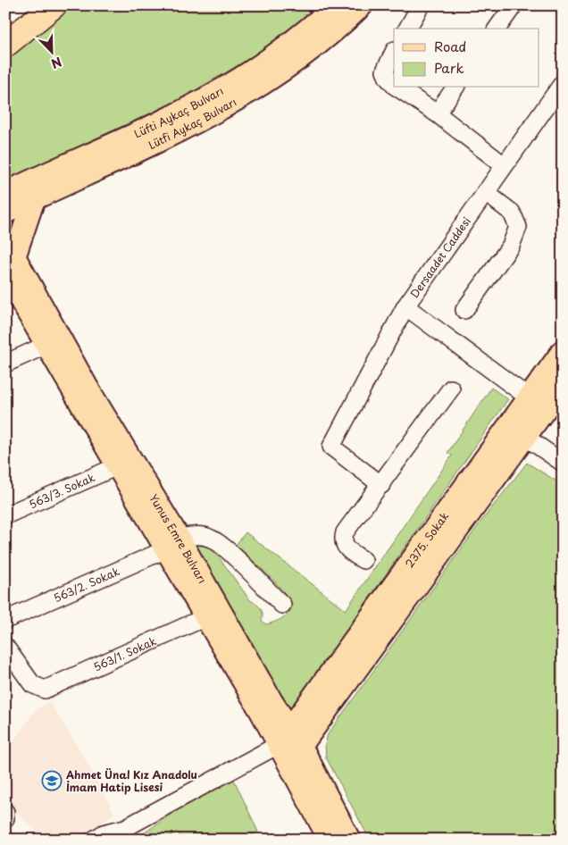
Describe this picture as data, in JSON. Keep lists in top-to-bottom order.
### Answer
{
  "streets": {
    "main road": [
      "Lüfti Aykaç Bulvarı",
      "Lütfi Aykaç Bulvarı",
      "Yunus Emre Bulvarı",
      "2375. Sokak"
    ],
    "street": [
      "Dersaadet Caddesi",
      "563/3. Sokak",
      "563/2. Sokak",
      "563/1. Sokak"
    ]
  },
  "crossings": [
    ["Dersaadet Caddesi", "2375. Sokak"],
    ["563/3. Sokak", "Yunus Emre Bulvarı"],
    ["Yunus Emre Bulvarı", "2375. Sokak"],
    ["Yunus Emre Bulvarı", "563/2. Sokak"],
    ["Yunus Emre Bulvarı", "563/1. Sokak"]
  ],
  "places": {
    "school or university": ["Ahmet Ünal Kız Anadolu İmam Hatip Lisesi"]
  },
  "legend": ["Road", "Park"],
  "north": "bottom right"
}
